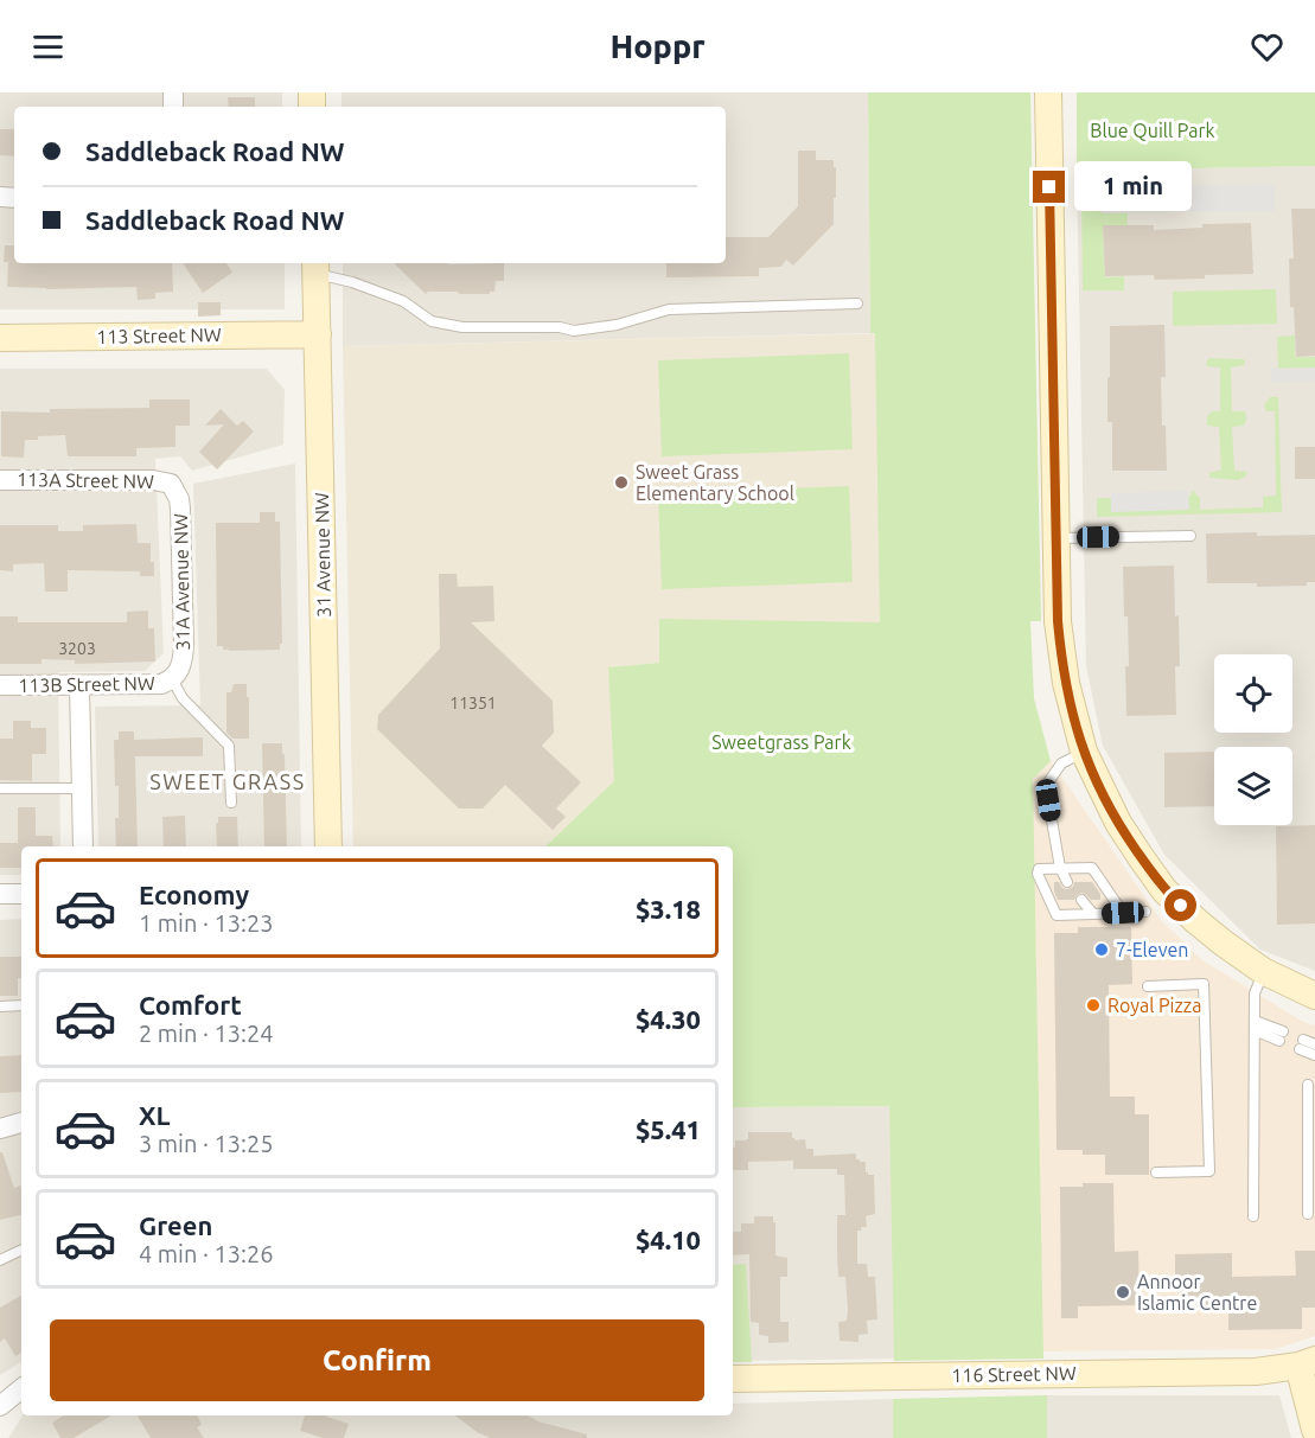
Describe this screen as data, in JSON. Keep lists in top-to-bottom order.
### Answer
{
  "streets": {
    "street": [
      "113 Street NW",
      "113A Street NW",
      "31 Avenue NW",
      "31A Avenue NW",
      "113B Street NW",
      "116 Street NW"
    ]
  },
  "crossings": [
    ["113 Street NW", "31 Avenue NW"],
    ["113A Street NW", "31A Avenue NW"],
    ["31A Avenue NW", "113B Street NW"]
  ],
  "districts": ["SWEET GRASS"],
  "parks": ["Blue Quill Park", "Sweetgrass Park"],
  "places": [
    "Sweet Grass Elementary School",
    "7-Eleven",
    "Royal Pizza",
    "Annoor Islamic Centre"
  ],
  "house_numbers": ["3203", "11351"],
  "page": {
    "header": "Hoppr",
    "banner": ["Saddleback Road NW", "Saddleback Road NW"],
    "bubble": "1 min",
    "list": [
      {
        "name": "Economy",
        "note": "1 min · 13:23",
        "value": "$3.18"
      },
      {
        "name": "Comfort",
        "note": "2 min · 13:24",
        "value": "$4.30"
      },
      {
        "name": "XL",
        "note": "3 min · 13:25",
        "value": "$5.41"
      },
      {
        "name": "Green",
        "note": "4 min · 13:26",
        "value": "$4.10"
      }
    ],
    "buttons": "Confirm"
  }
}
